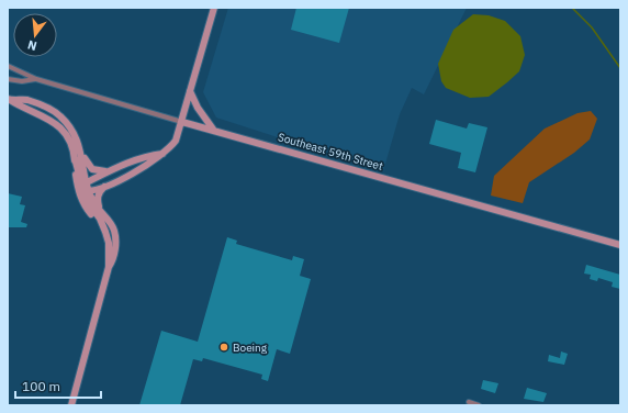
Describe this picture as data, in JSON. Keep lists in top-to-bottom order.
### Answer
{
  "streets": {
    "main road": ["Southeast 59th Street"]
  },
  "places": ["Boeing"],
  "scale_bar": "100 m",
  "north": "bottom"
}
